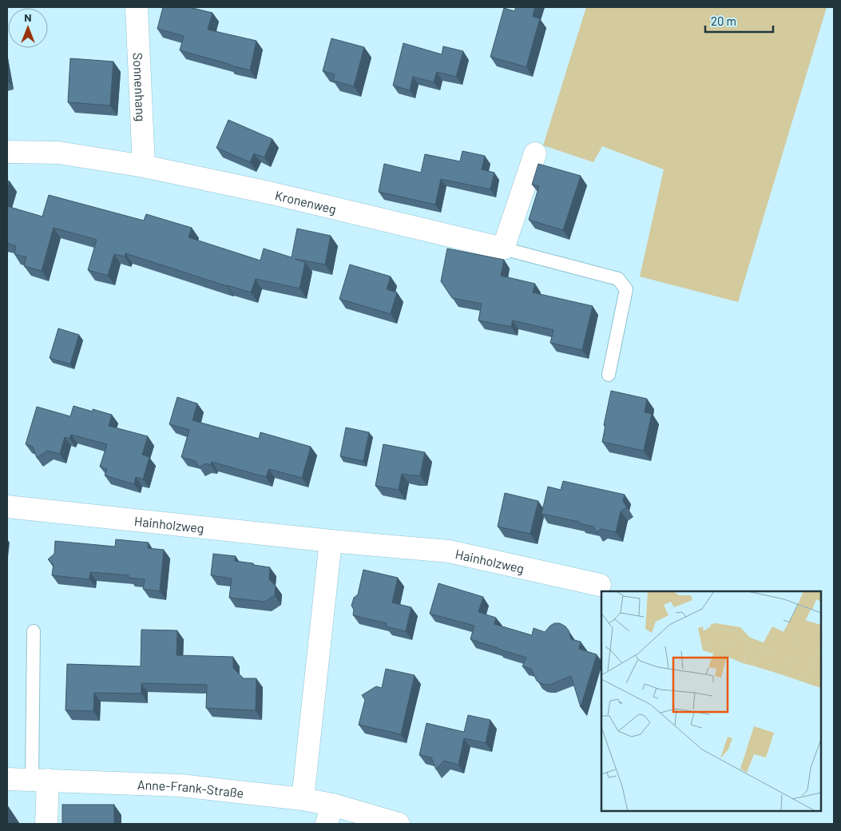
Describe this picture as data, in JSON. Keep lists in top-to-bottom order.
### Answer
{
  "streets": {
    "street": [
      "Sonnenhang",
      "Kronenweg",
      "Hainholzweg",
      "Anne-Frank-Straße"
    ]
  },
  "crossings": [
    ["Sonnenhang", "Kronenweg"]
  ],
  "scale_bar": "20 m",
  "north": "top"
}
